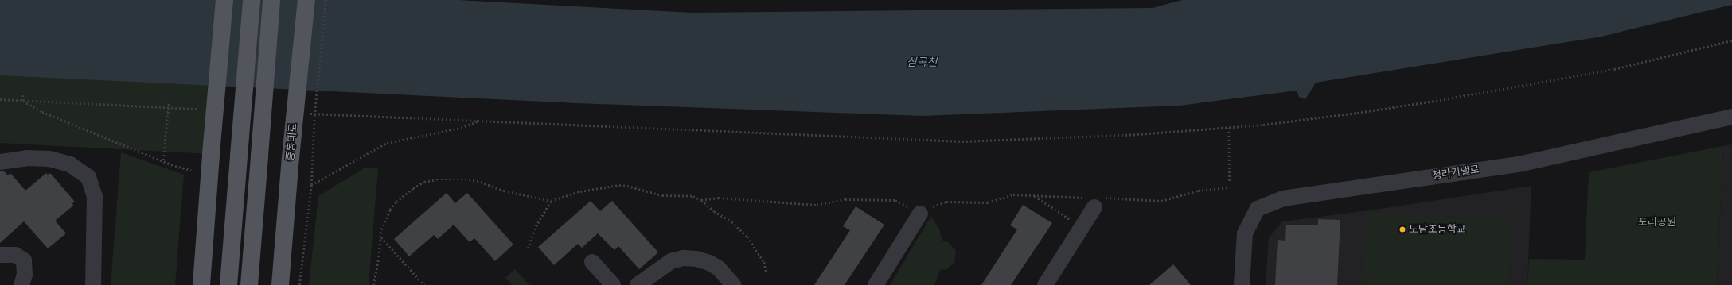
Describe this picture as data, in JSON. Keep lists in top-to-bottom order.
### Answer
{
  "streets": {
    "main road": ["중봉대로"],
    "street": ["청라커낼로"]
  },
  "water": ["심곡천"],
  "parks": ["포리공원"],
  "places": ["도담초등학교"]
}
